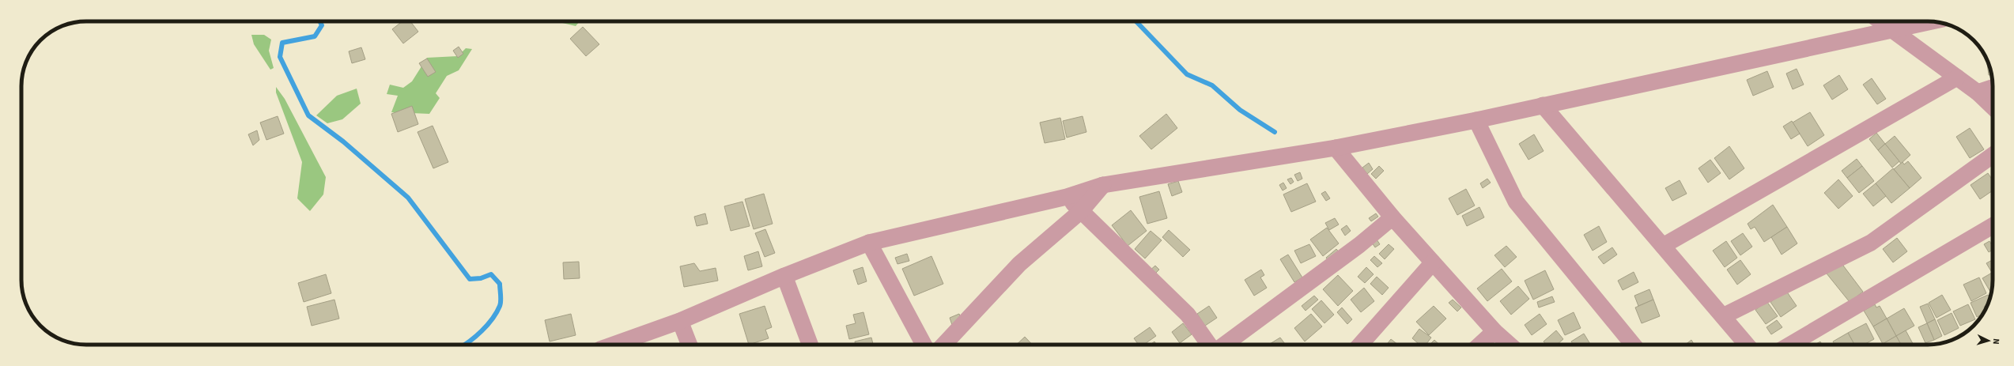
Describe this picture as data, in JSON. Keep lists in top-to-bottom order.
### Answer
{
  "north": "right"
}
